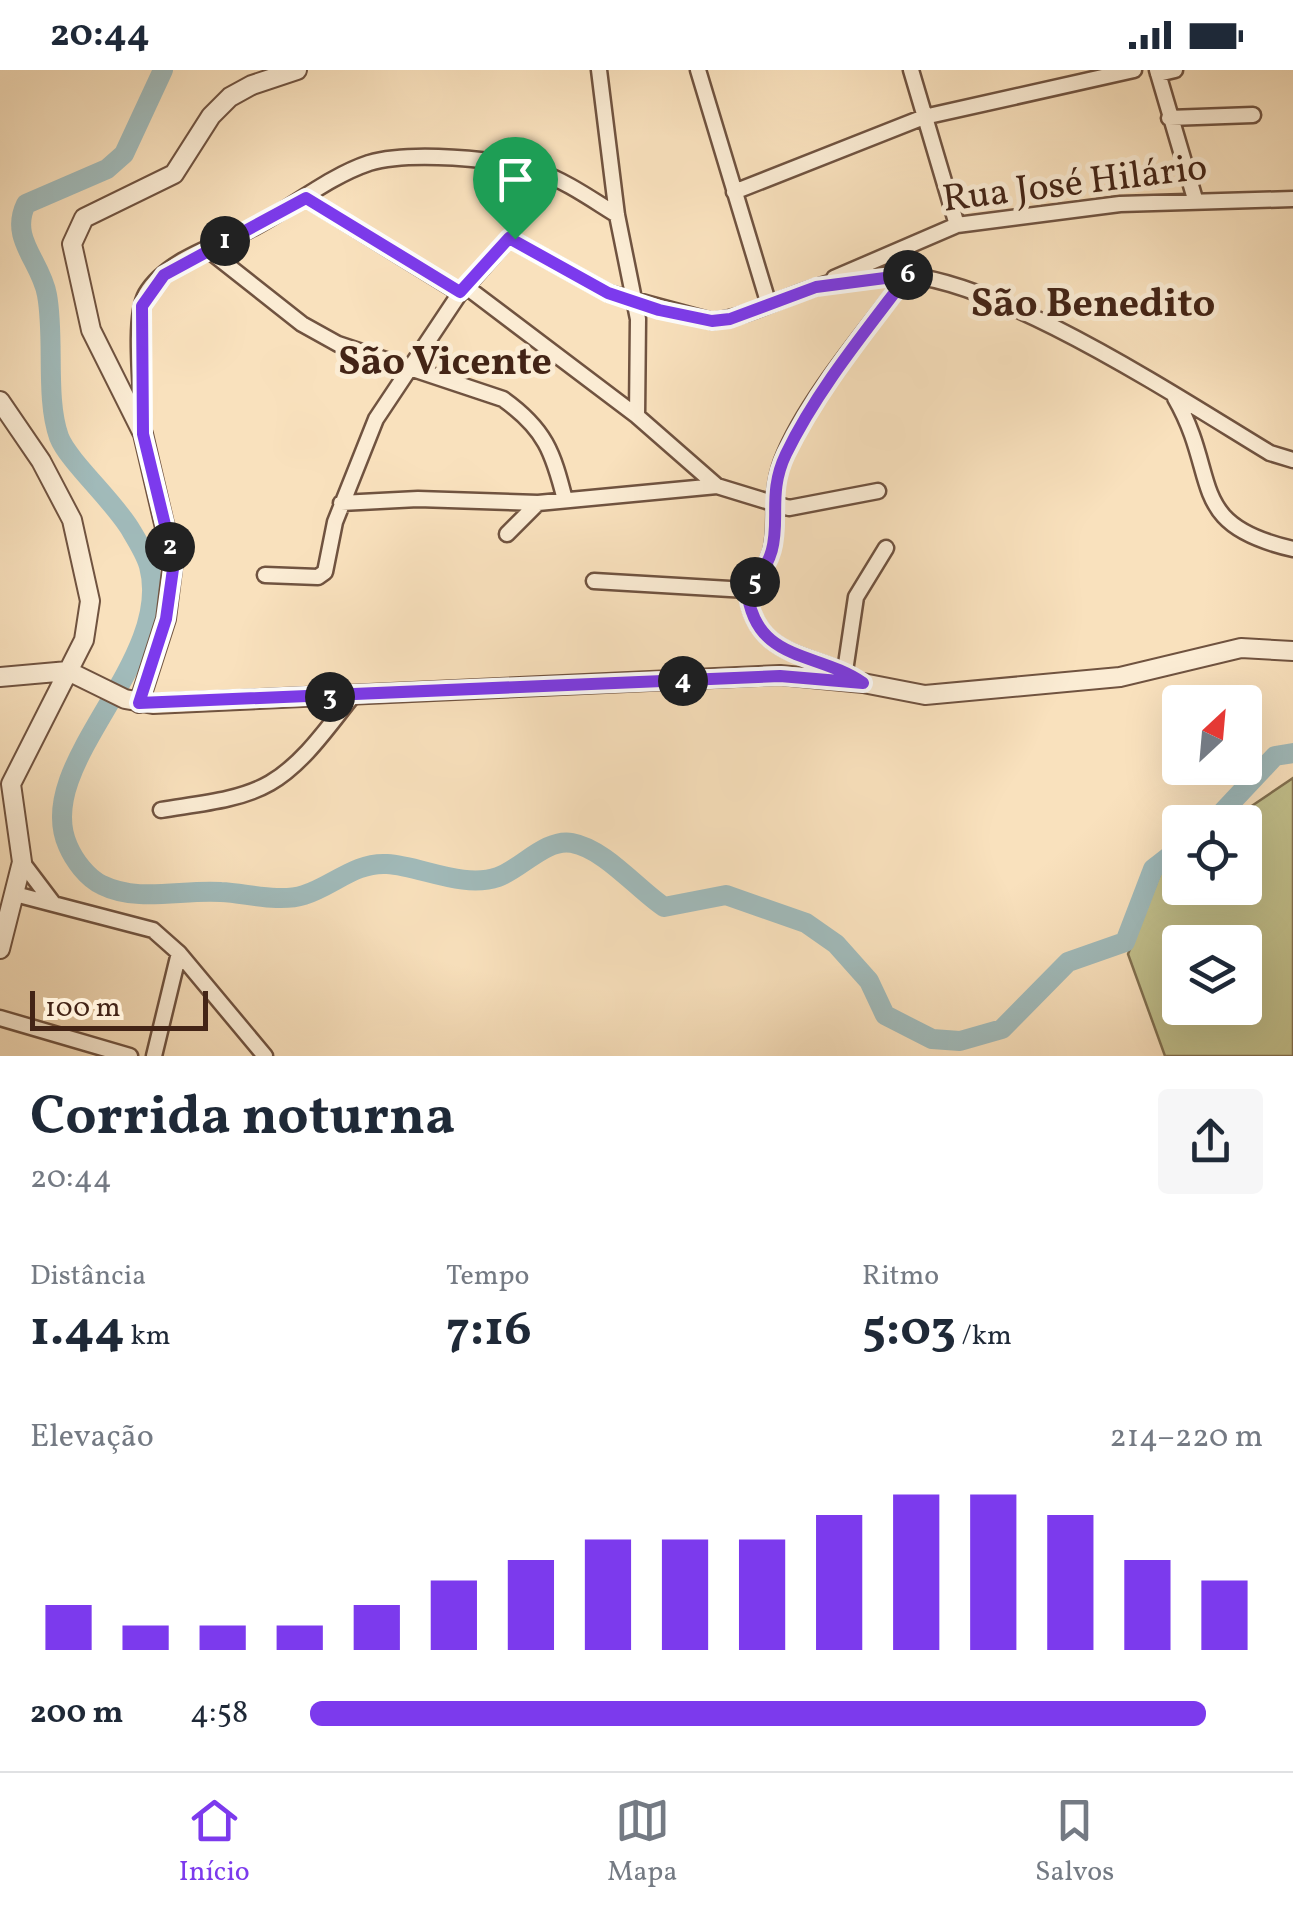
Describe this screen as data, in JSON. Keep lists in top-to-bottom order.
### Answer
{
  "streets": {
    "street": ["Rua José Hilário"]
  },
  "districts": ["São Benedito", "São Vicente"],
  "scale_bar": "100 m",
  "north": "top right",
  "page": {
    "status": "20:44",
    "pins": [
      "1",
      "6",
      "2",
      "5",
      "4",
      "3"
    ],
    "scale": "100 m",
    "heading": ["Corrida noturna", "20:44"],
    "stats": [
      ["Distância", "1.44 km"],
      ["Tempo", "7:16"],
      ["Ritmo", "5:03 /km"]
    ],
    "chart": ["Elevação", "214–220 m"],
    "list": [
      {
        "name": "200 m",
        "note": "4:58"
      }
    ],
    "tabs": ["Início", "Mapa", "Salvos"]
  }
}
